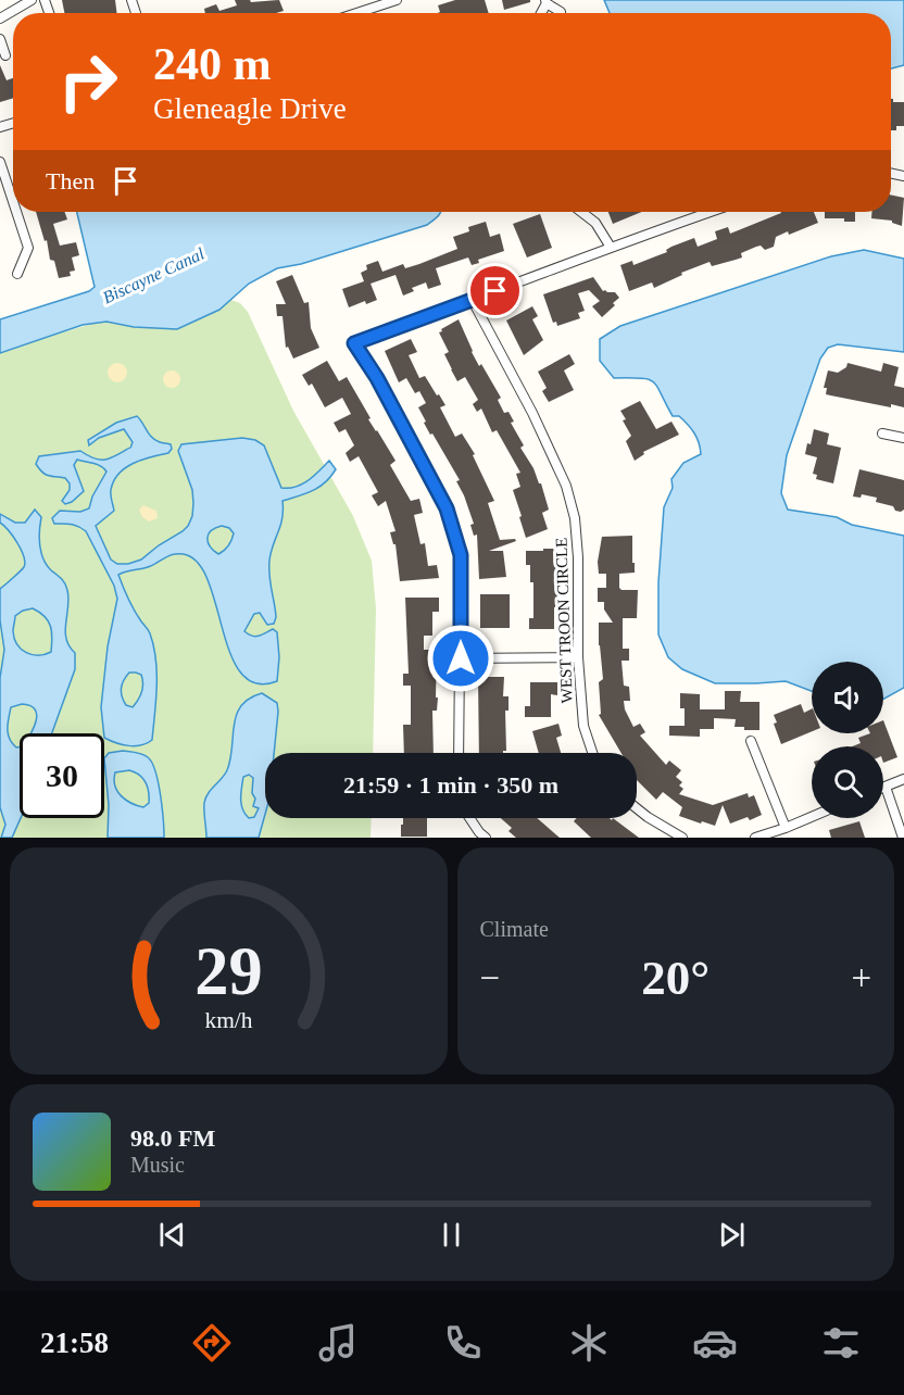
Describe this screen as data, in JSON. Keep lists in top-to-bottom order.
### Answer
{
  "streets": {
    "street": ["WEST TROON CIRCLE"]
  },
  "water": ["Biscayne Canal"],
  "page": {
    "turn": ["240 m", "Gleneagle Drive"],
    "then": "Then",
    "limit": "30",
    "trip": "21:59 · 1 min · 350 m",
    "tile": "Climate",
    "heat": ["−", "20°", "+"],
    "song": ["98.0 FM", "Music"],
    "tabs": "21:58",
    "gauge": ["29", "km/h"]
  }
}
